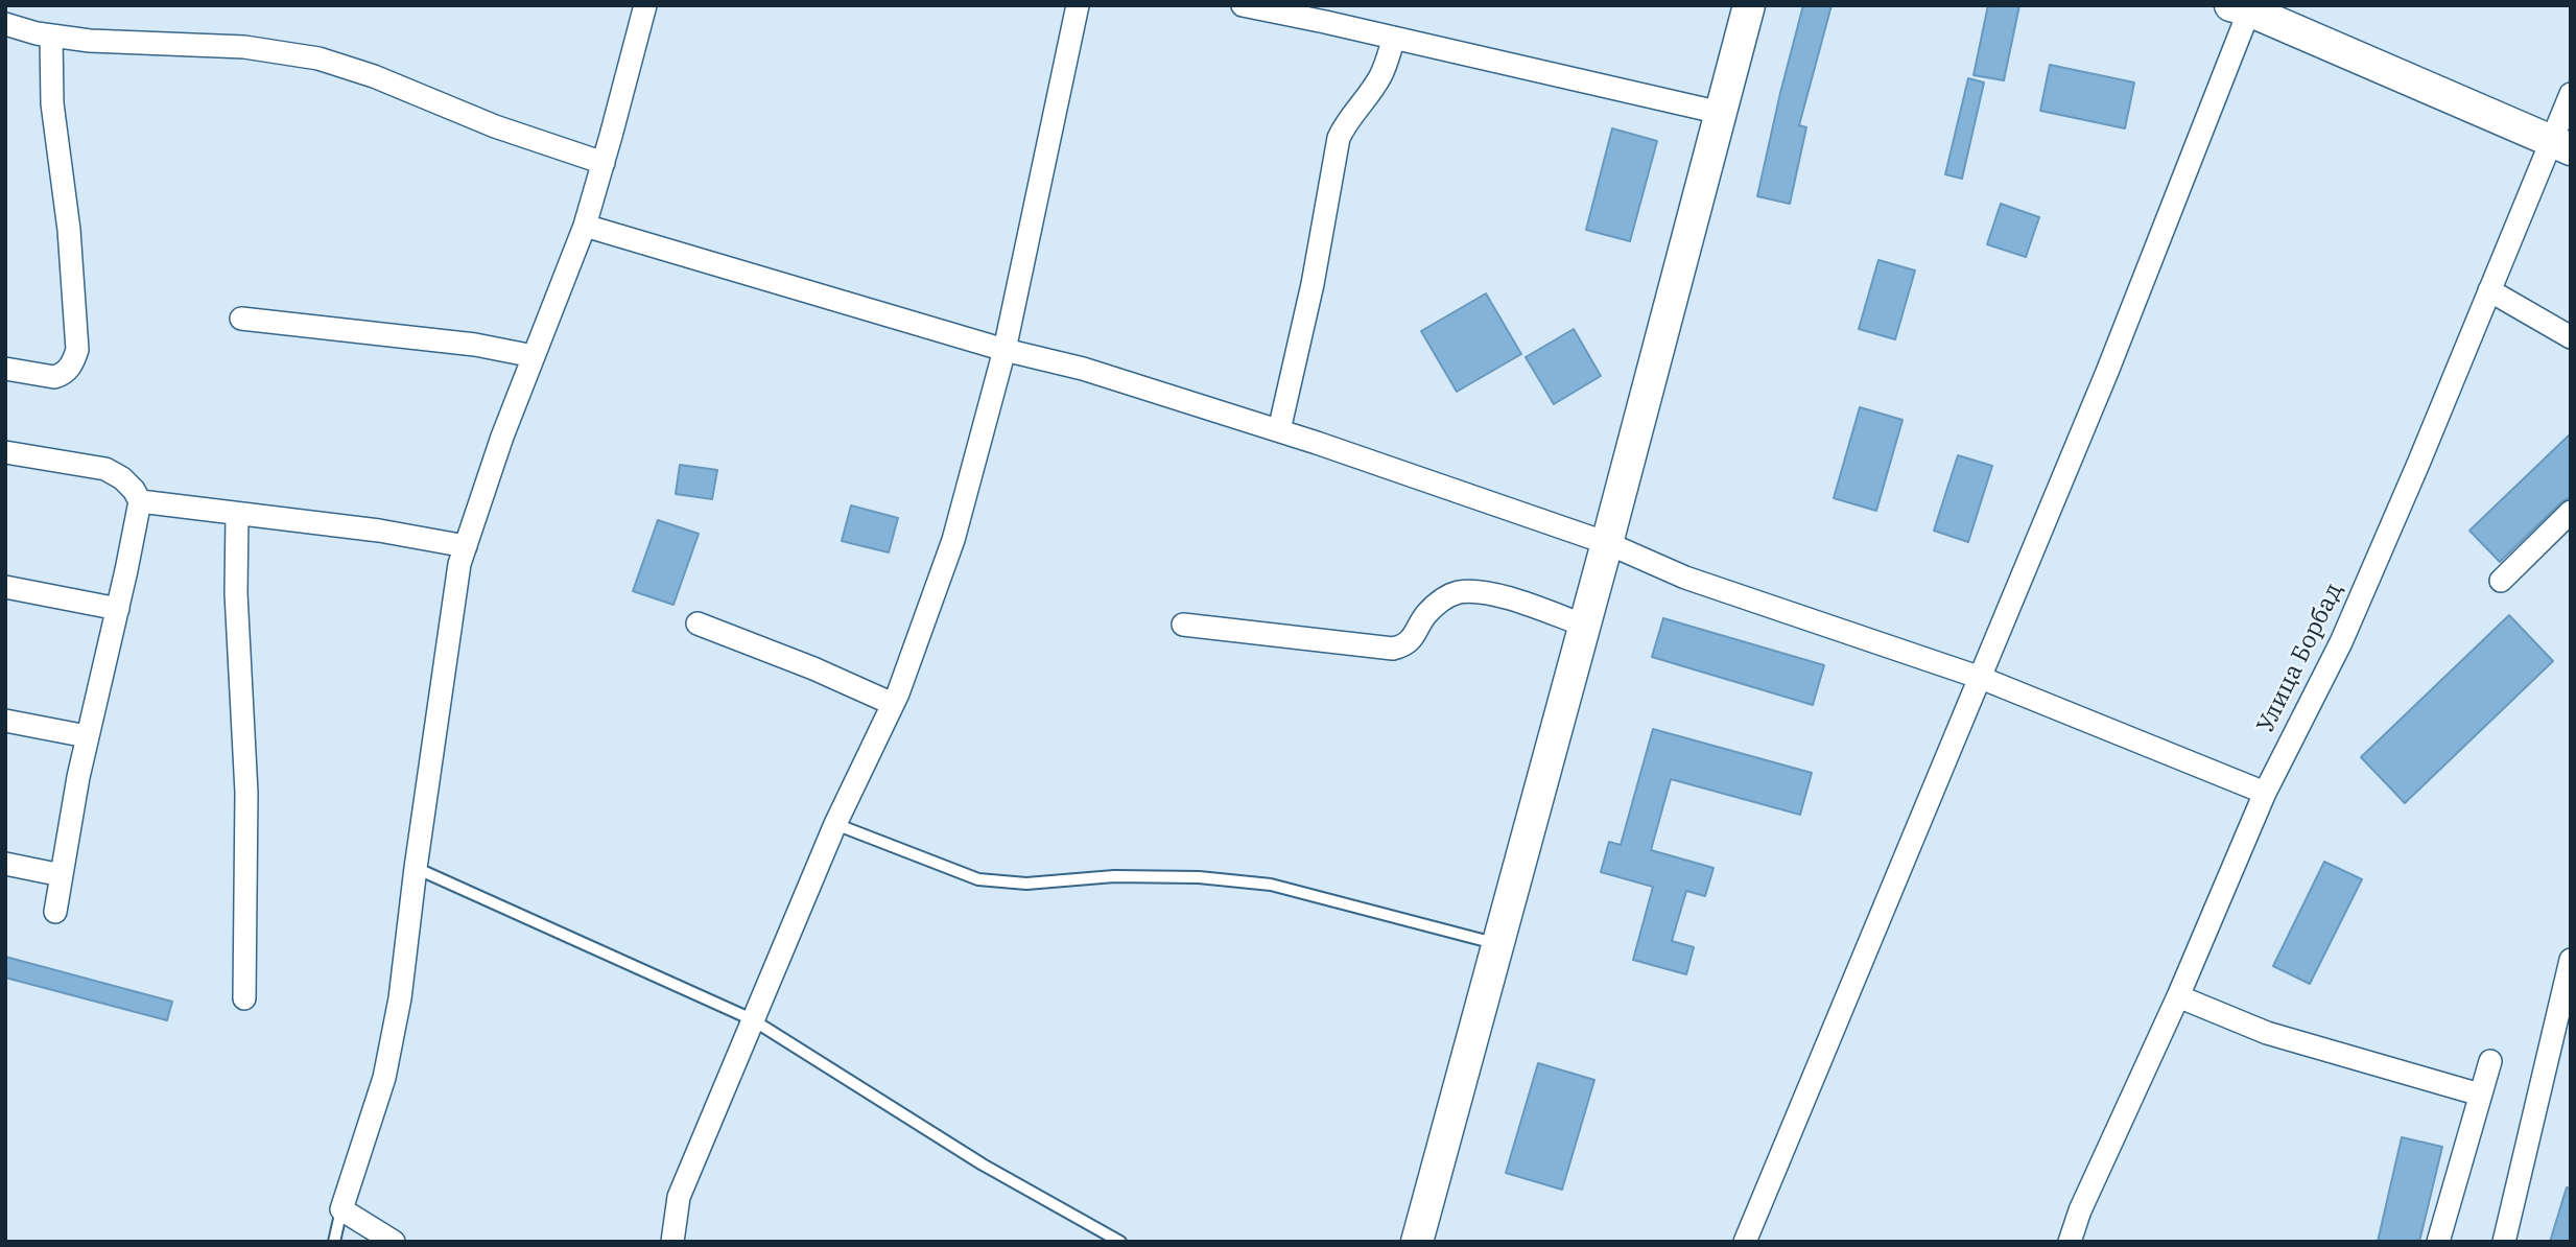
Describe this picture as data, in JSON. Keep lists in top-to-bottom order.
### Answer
{
  "streets": {
    "street": ["Улица Борбад"]
  }
}
